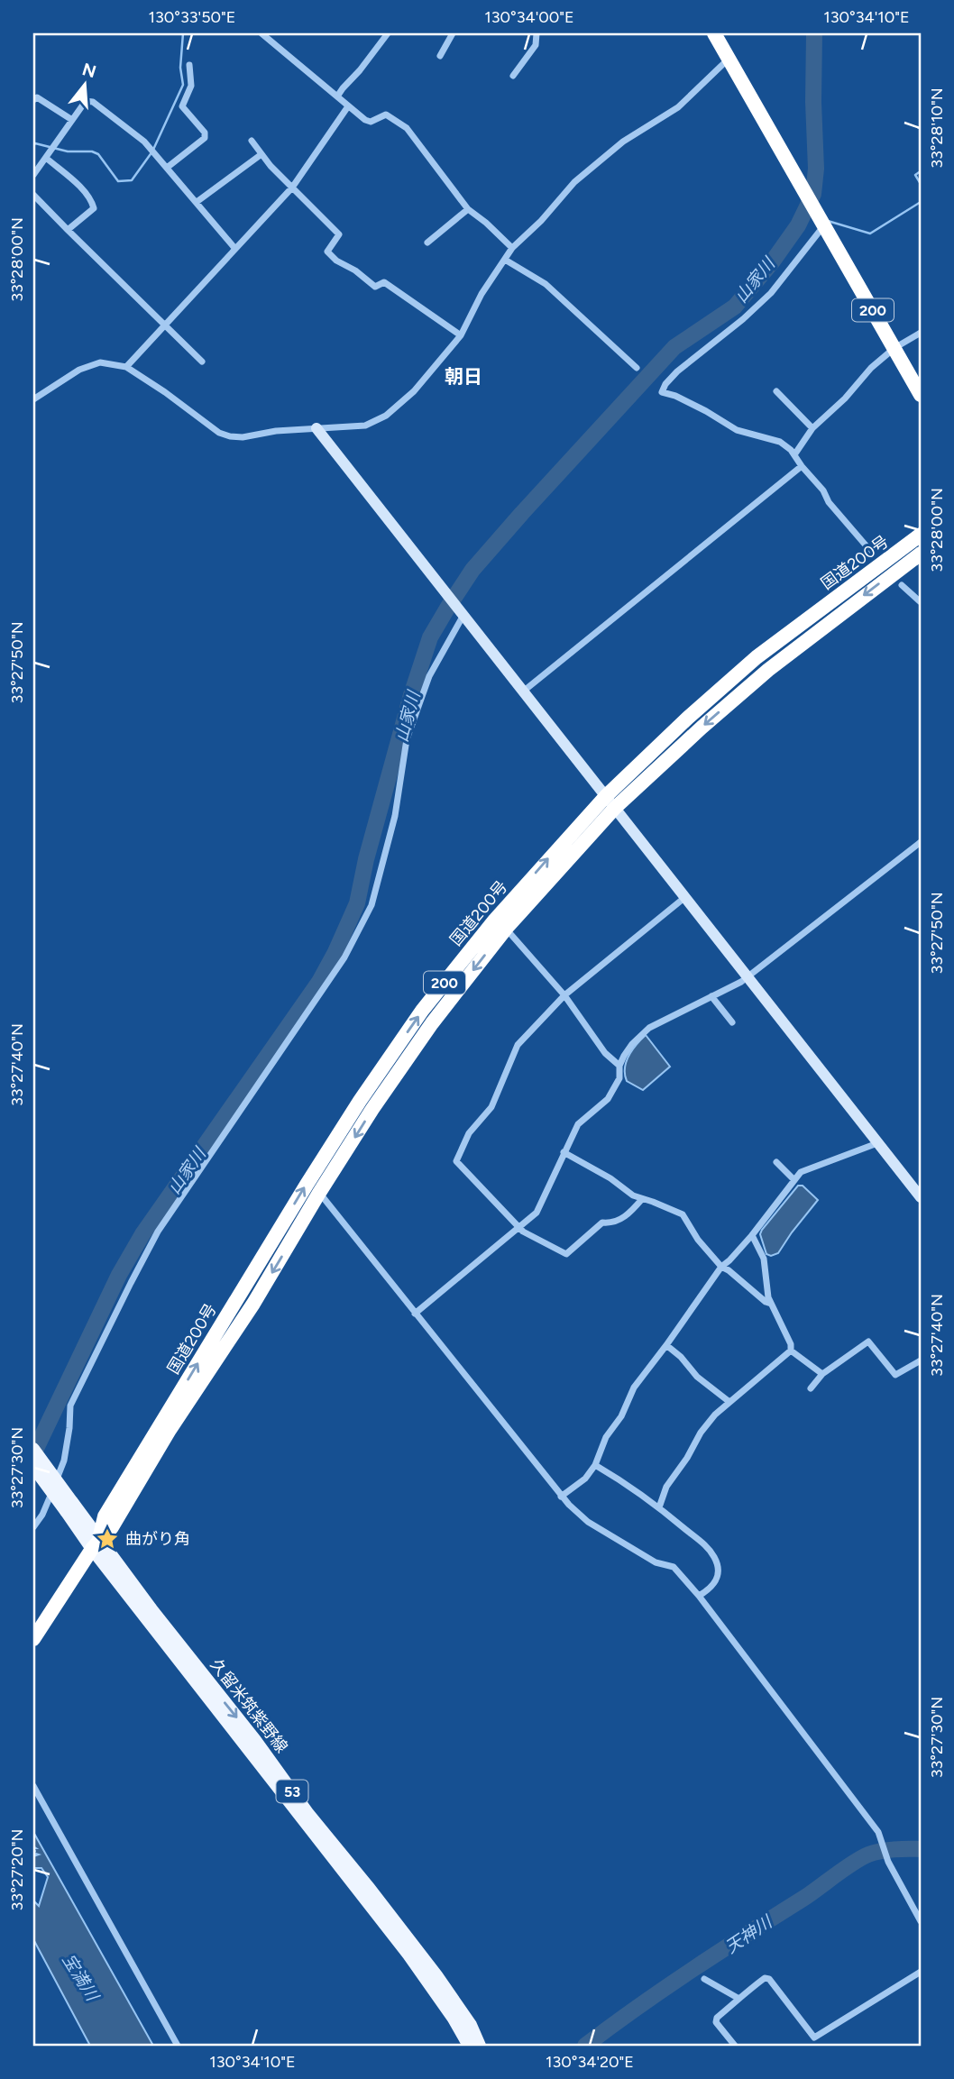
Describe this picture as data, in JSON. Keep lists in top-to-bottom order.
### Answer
{
  "streets": {
    "highway": ["200", "国道200号"],
    "main road": ["久留米筑紫野線", "53"]
  },
  "crossings": [
    ["国道200号", "久留米筑紫野線"]
  ],
  "districts": ["朝日"],
  "water": ["山家川", "天神川", "宝満川"],
  "places": {
    "place": ["曲がり角"]
  },
  "north": "top",
  "coordinates": [
    "130°33'50\"E",
    "130°34'00\"E",
    "130°34'10\"E",
    "33°28'10\"N",
    "33°28'00\"N",
    "33°27'50\"N",
    "33°27'40\"N",
    "33°27'30\"N",
    "33°27'20\"N",
    "130°34'20\"E"
  ]
}
